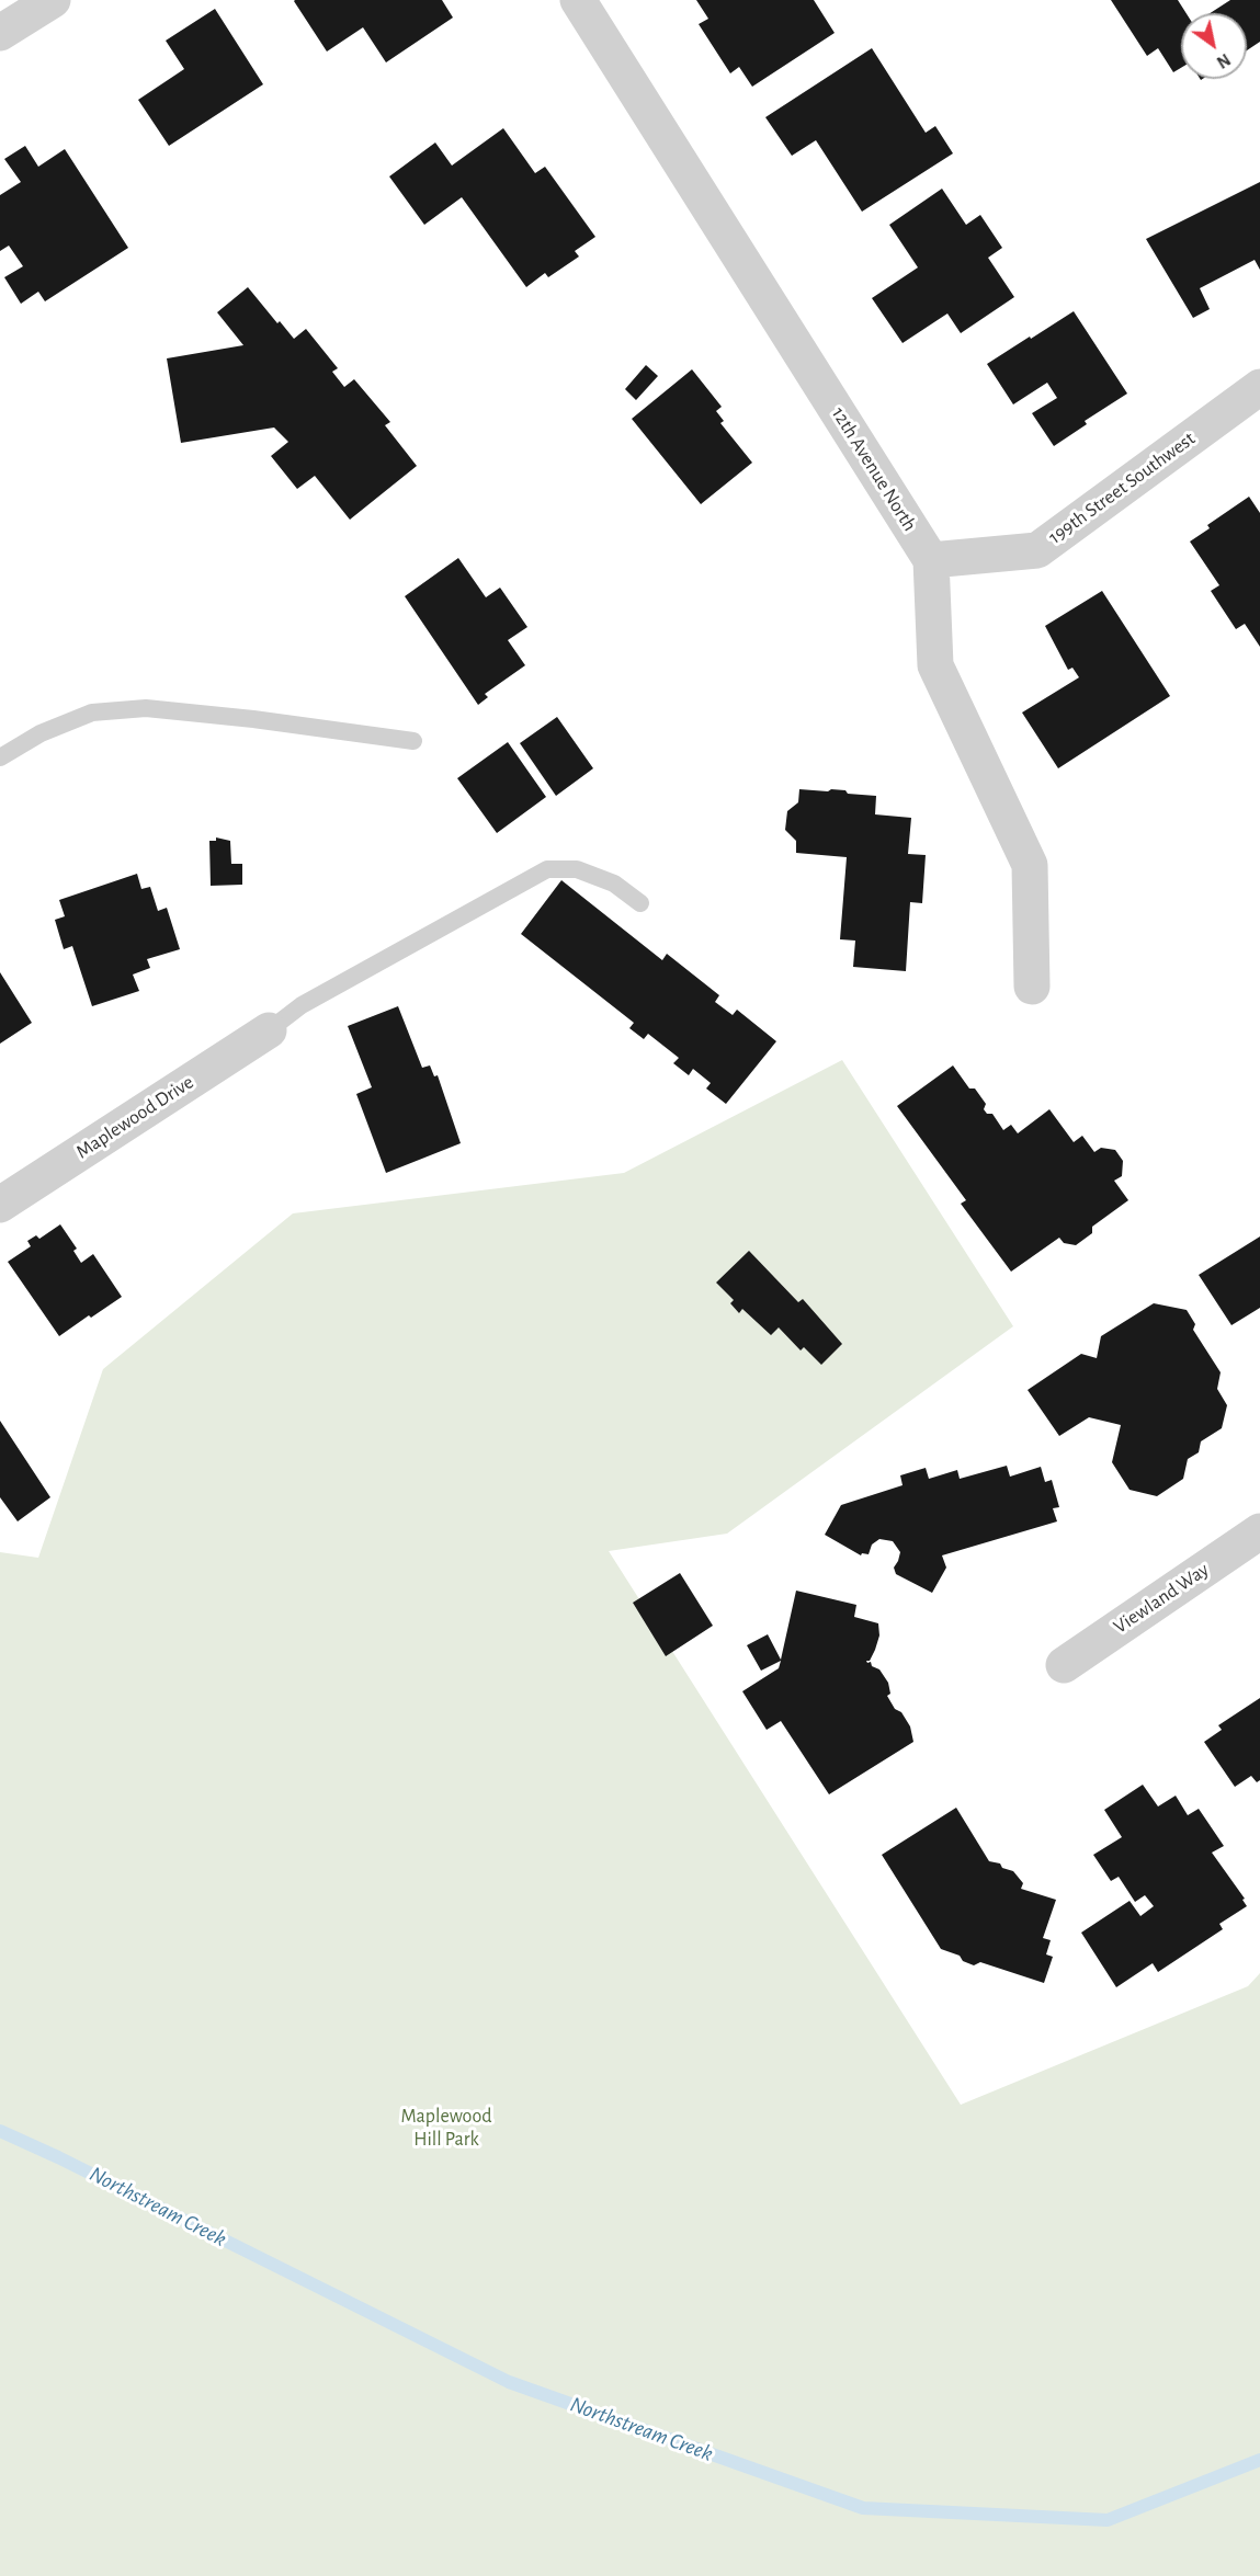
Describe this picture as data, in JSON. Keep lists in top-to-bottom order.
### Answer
{
  "streets": {
    "street": [
      "12th Avenue North",
      "199th Street Southwest",
      "Maplewood Drive",
      "Viewland Way"
    ]
  },
  "crossings": [
    ["12th Avenue North", "199th Street Southwest"]
  ],
  "water": ["Northstream Creek"],
  "parks": ["Maplewood Hill Park"],
  "north": "bottom right"
}
